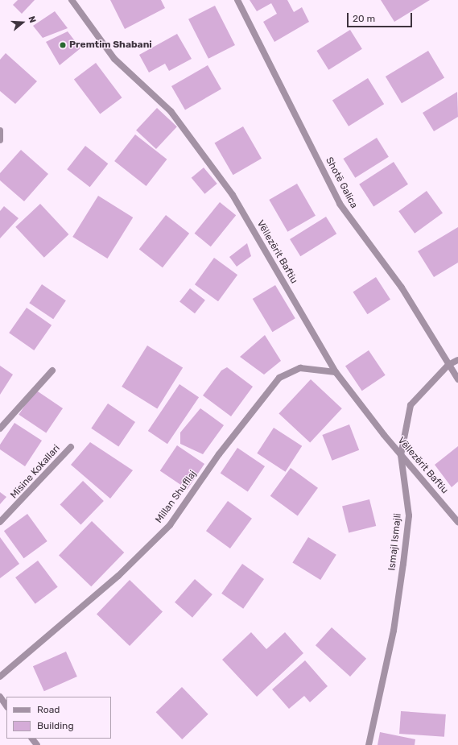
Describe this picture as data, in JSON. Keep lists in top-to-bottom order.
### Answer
{
  "streets": {
    "street": [
      "Shotë Galica",
      "Vëllezërit Baftiu",
      "Misine Kokallari",
      "Millan Shufllaj",
      "Ismajl Ismajli"
    ]
  },
  "crossings": [
    ["Shotë Galica", "Ismajl Ismajli"],
    ["Vëllezërit Baftiu", "Millan Shufllaj"],
    ["Vëllezërit Baftiu", "Ismajl Ismajli"]
  ],
  "places": ["Premtim Shabani"],
  "legend": ["Road", "Building"],
  "scale_bar": "20 m",
  "north": "right"
}
